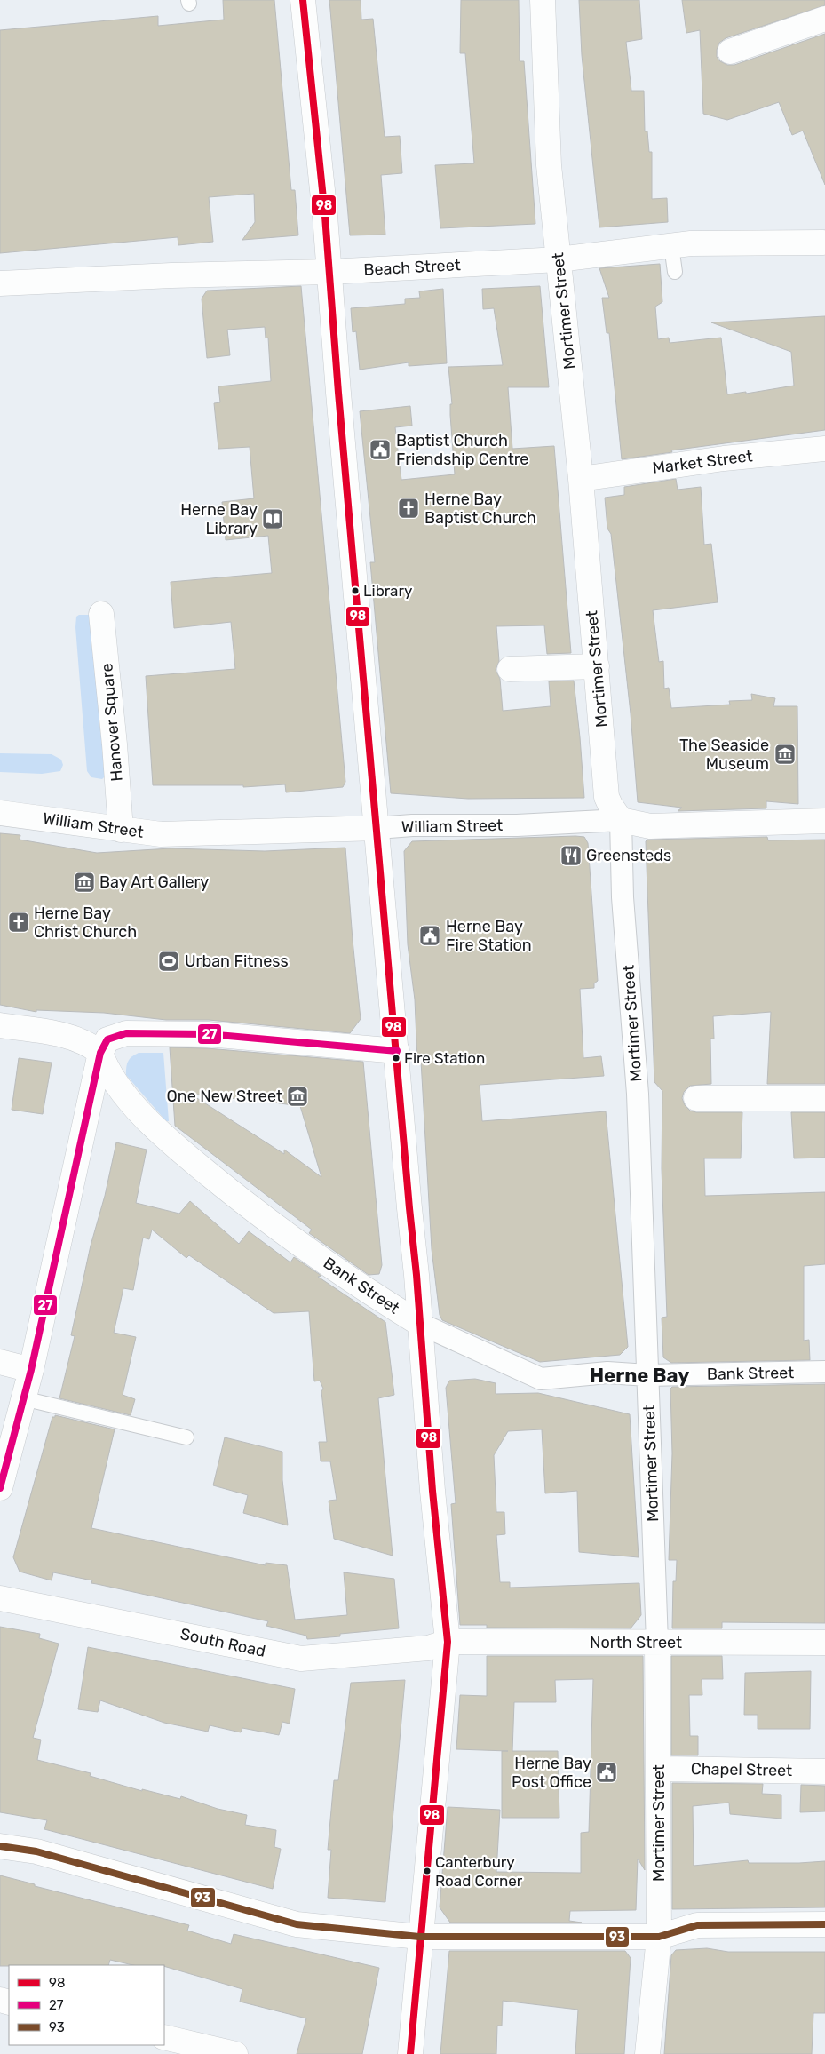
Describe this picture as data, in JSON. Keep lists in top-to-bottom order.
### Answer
{
  "streets": {
    "street": [
      "Beach Street",
      "Mortimer Street",
      "Market Street",
      "Hanover Square",
      "William Street",
      "Bank Street",
      "South Road",
      "North Street",
      "Chapel Street"
    ]
  },
  "crossings": [
    ["Beach Street", "Mortimer Street"],
    ["Mortimer Street", "Market Street"],
    ["Mortimer Street", "William Street"],
    ["Mortimer Street", "Bank Street"],
    ["Mortimer Street", "North Street"],
    ["Mortimer Street", "Chapel Street"],
    ["Hanover Square", "William Street"],
    ["South Road", "North Street"]
  ],
  "districts": ["Herne Bay"],
  "places": {
    "public building": ["Baptist Church Friendship Centre", "Herne Bay Fire Station", "Herne Bay Post Office"],
    "church": ["Herne Bay Baptist Church", "Herne Bay Christ Church"],
    "library": ["Herne Bay Library"],
    "other": ["Library", "Fire Station", "Canterbury Road Corner"],
    "museum": ["The Seaside Museum", "Bay Art Gallery", "One New Street"],
    "restaurant": ["Greensteds"],
    "sports": ["Urban Fitness"]
  },
  "lines": ["transit line 98", "transit line 27", "transit line 93"],
  "legend": ["98", "27", "93"]
}
